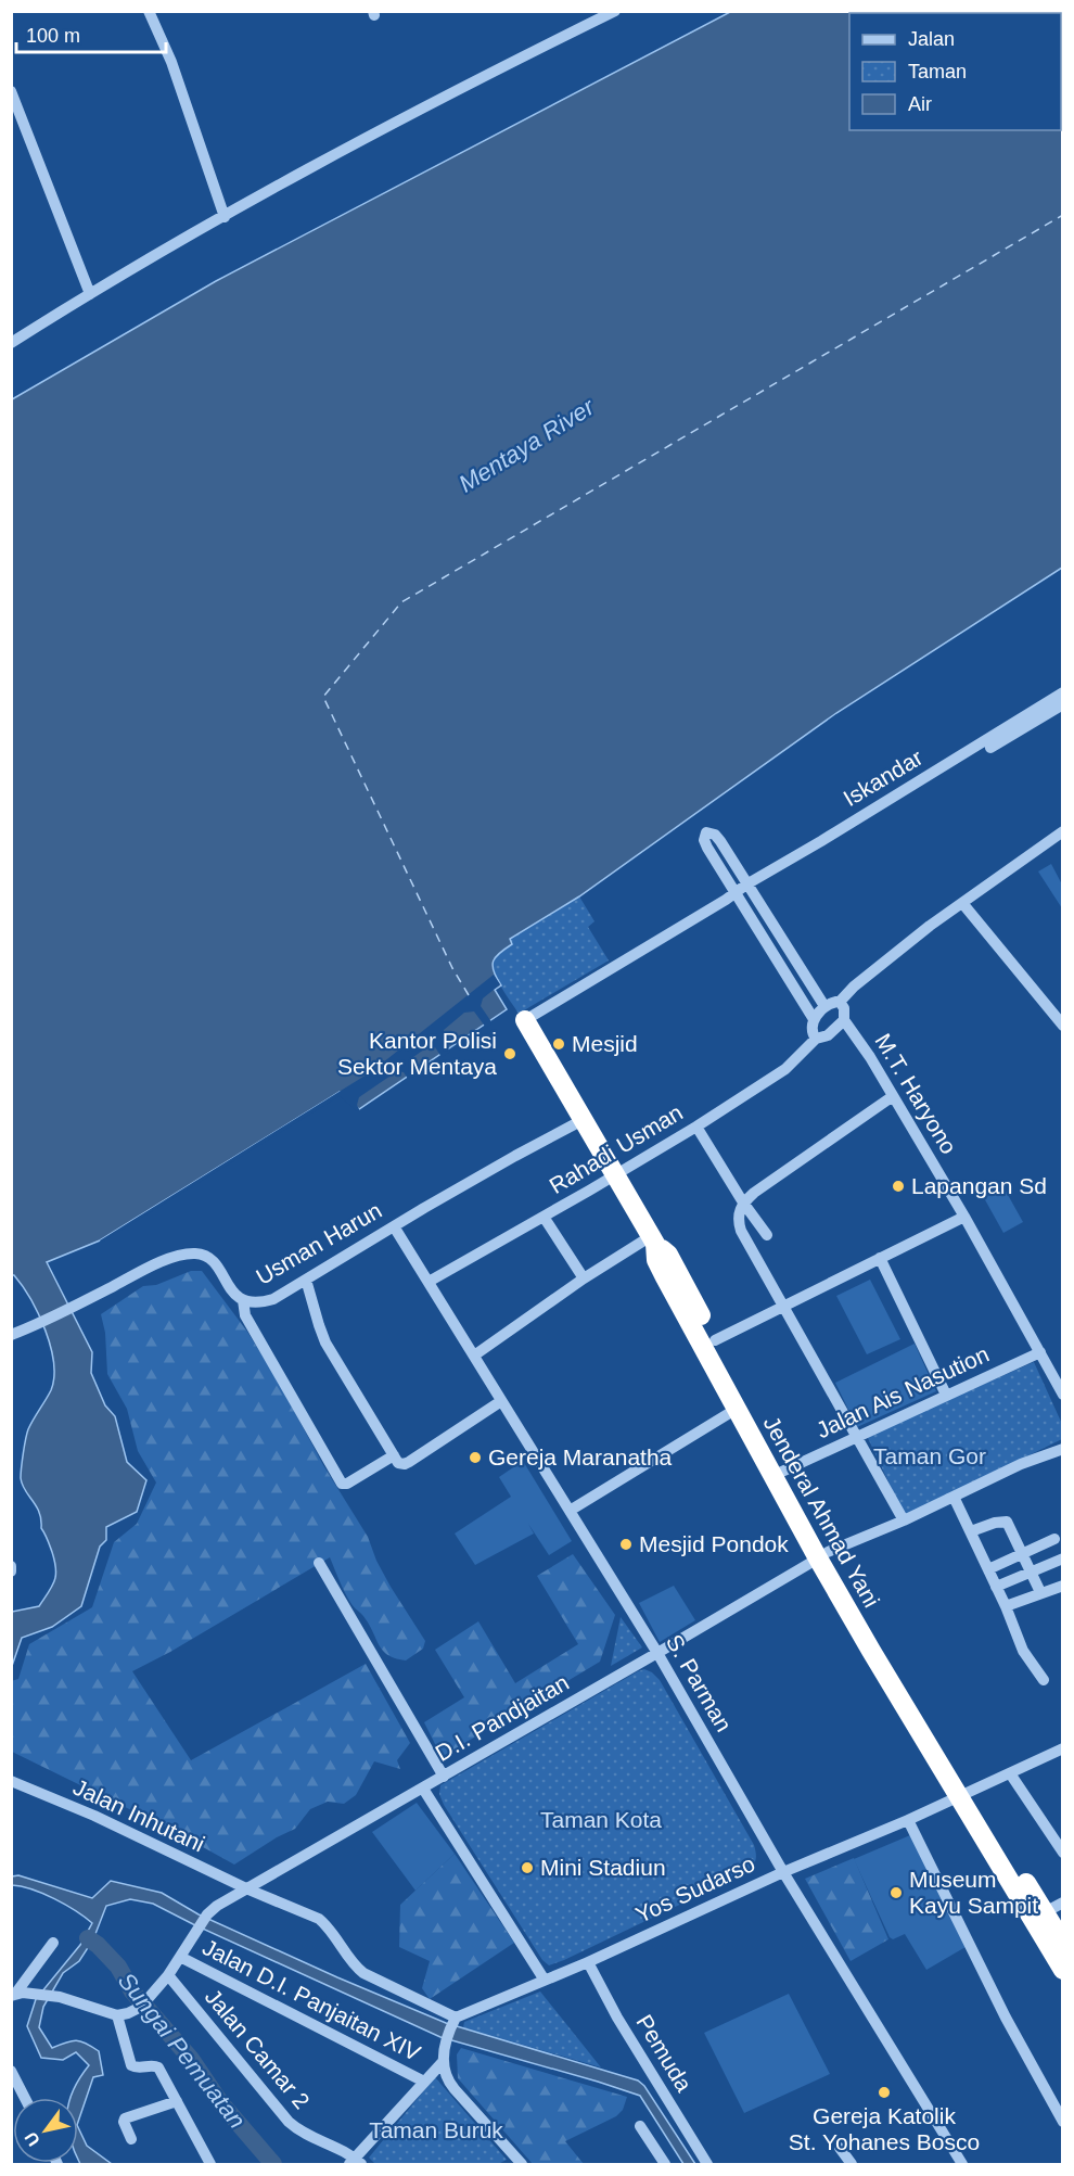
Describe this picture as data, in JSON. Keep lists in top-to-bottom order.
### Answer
{
  "streets": {
    "highway": ["Jenderal Ahmad Yani"],
    "street": [
      "Iskandar",
      "M.T. Haryono",
      "Rahadi Usman",
      "Usman Harun",
      "Jalan Ais Nasution",
      "S. Parman",
      "D.I. Pandjaitan",
      "Jalan Inhutani",
      "Yos Sudarso",
      "Jalan D.I. Panjaitan XIV",
      "Jalan Camar 2",
      "Pemuda"
    ]
  },
  "crossings": [
    ["Iskandar", "Jenderal Ahmad Yani"],
    ["M.T. Haryono", "Rahadi Usman"],
    ["M.T. Haryono", "Jalan Ais Nasution"],
    ["Rahadi Usman", "Jenderal Ahmad Yani"],
    ["Rahadi Usman", "S. Parman"],
    ["Usman Harun", "Jenderal Ahmad Yani"],
    ["Usman Harun", "S. Parman"],
    ["Jalan Ais Nasution", "Jenderal Ahmad Yani"],
    ["Jenderal Ahmad Yani", "D.I. Pandjaitan"],
    ["Jenderal Ahmad Yani", "Yos Sudarso"],
    ["S. Parman", "D.I. Pandjaitan"],
    ["S. Parman", "Yos Sudarso"],
    ["D.I. Pandjaitan", "Jalan Inhutani"],
    ["D.I. Pandjaitan", "Jalan D.I. Panjaitan XIV"],
    ["Jalan Inhutani", "Yos Sudarso"],
    ["Yos Sudarso", "Pemuda"]
  ],
  "water": ["Mentaya River", "Sungai Pemuatan"],
  "parks": ["Taman Gor", "Taman Kota", "Taman Buruk"],
  "places": [
    "Mesjid",
    "Kantor Polisi Sektor Mentaya",
    "Lapangan Sd",
    "Gereja Maranatha",
    "Mesjid Pondok",
    "Mini Stadiun",
    "Museum Kayu Sampit",
    "Gereja Katolik St. Yohanes Bosco"
  ],
  "legend": ["Jalan", "Taman", "Air"],
  "scale_bar": "100 m",
  "north": "bottom left"
}
